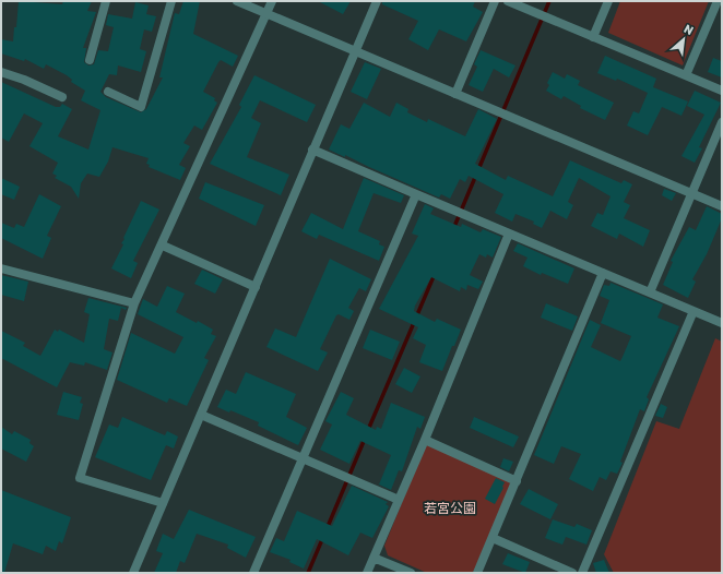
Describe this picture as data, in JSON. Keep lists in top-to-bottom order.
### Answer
{
  "parks": ["若宮公園"],
  "north": "top right"
}
